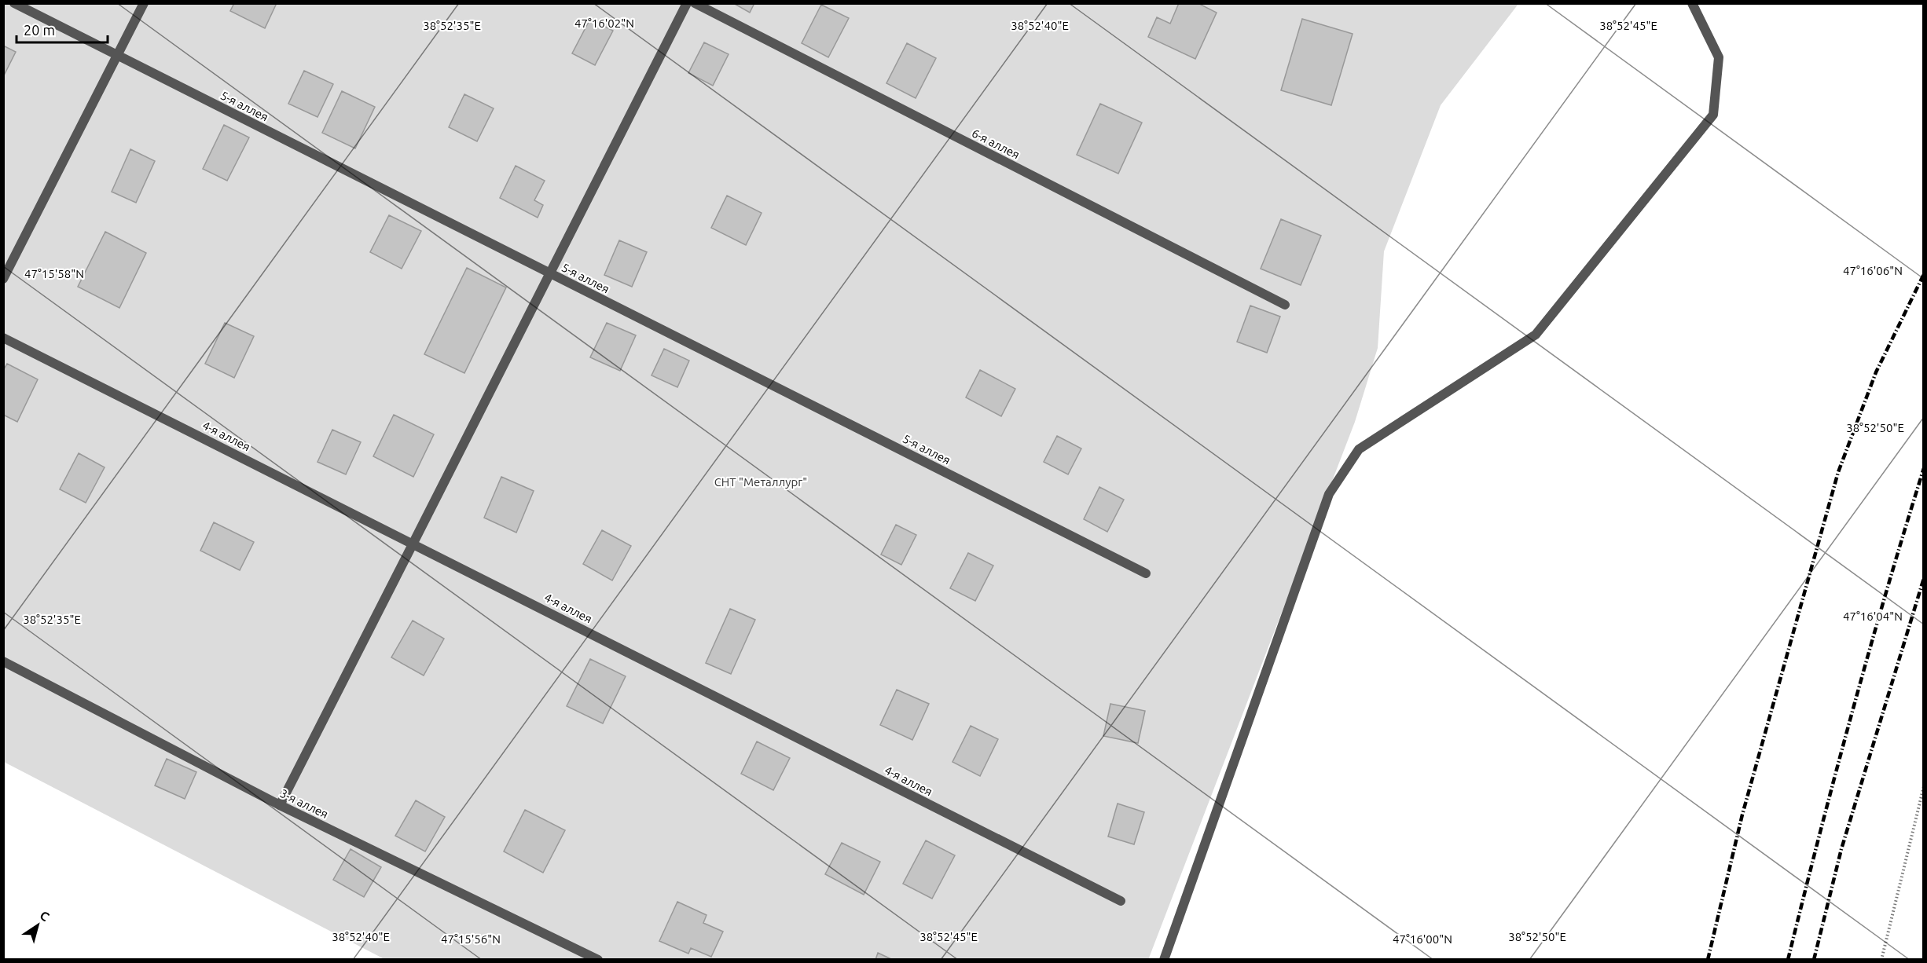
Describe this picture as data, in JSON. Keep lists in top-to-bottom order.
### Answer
{
  "streets": {
    "street": [
      "5-я аллея",
      "6-я аллея",
      "4-я аллея",
      "3-я аллея"
    ]
  },
  "parks": ["СНТ \"Металлург\""],
  "scale_bar": "20 m",
  "north": "top right",
  "coordinates": [
    "47°16'02\"N",
    "38°52'35\"E",
    "38°52'40\"E",
    "38°52'45\"E",
    "47°16'06\"N",
    "47°15'58\"N",
    "38°52'50\"E",
    "47°16'04\"N",
    "47°15'56\"N",
    "47°16'00\"N"
  ]
}
